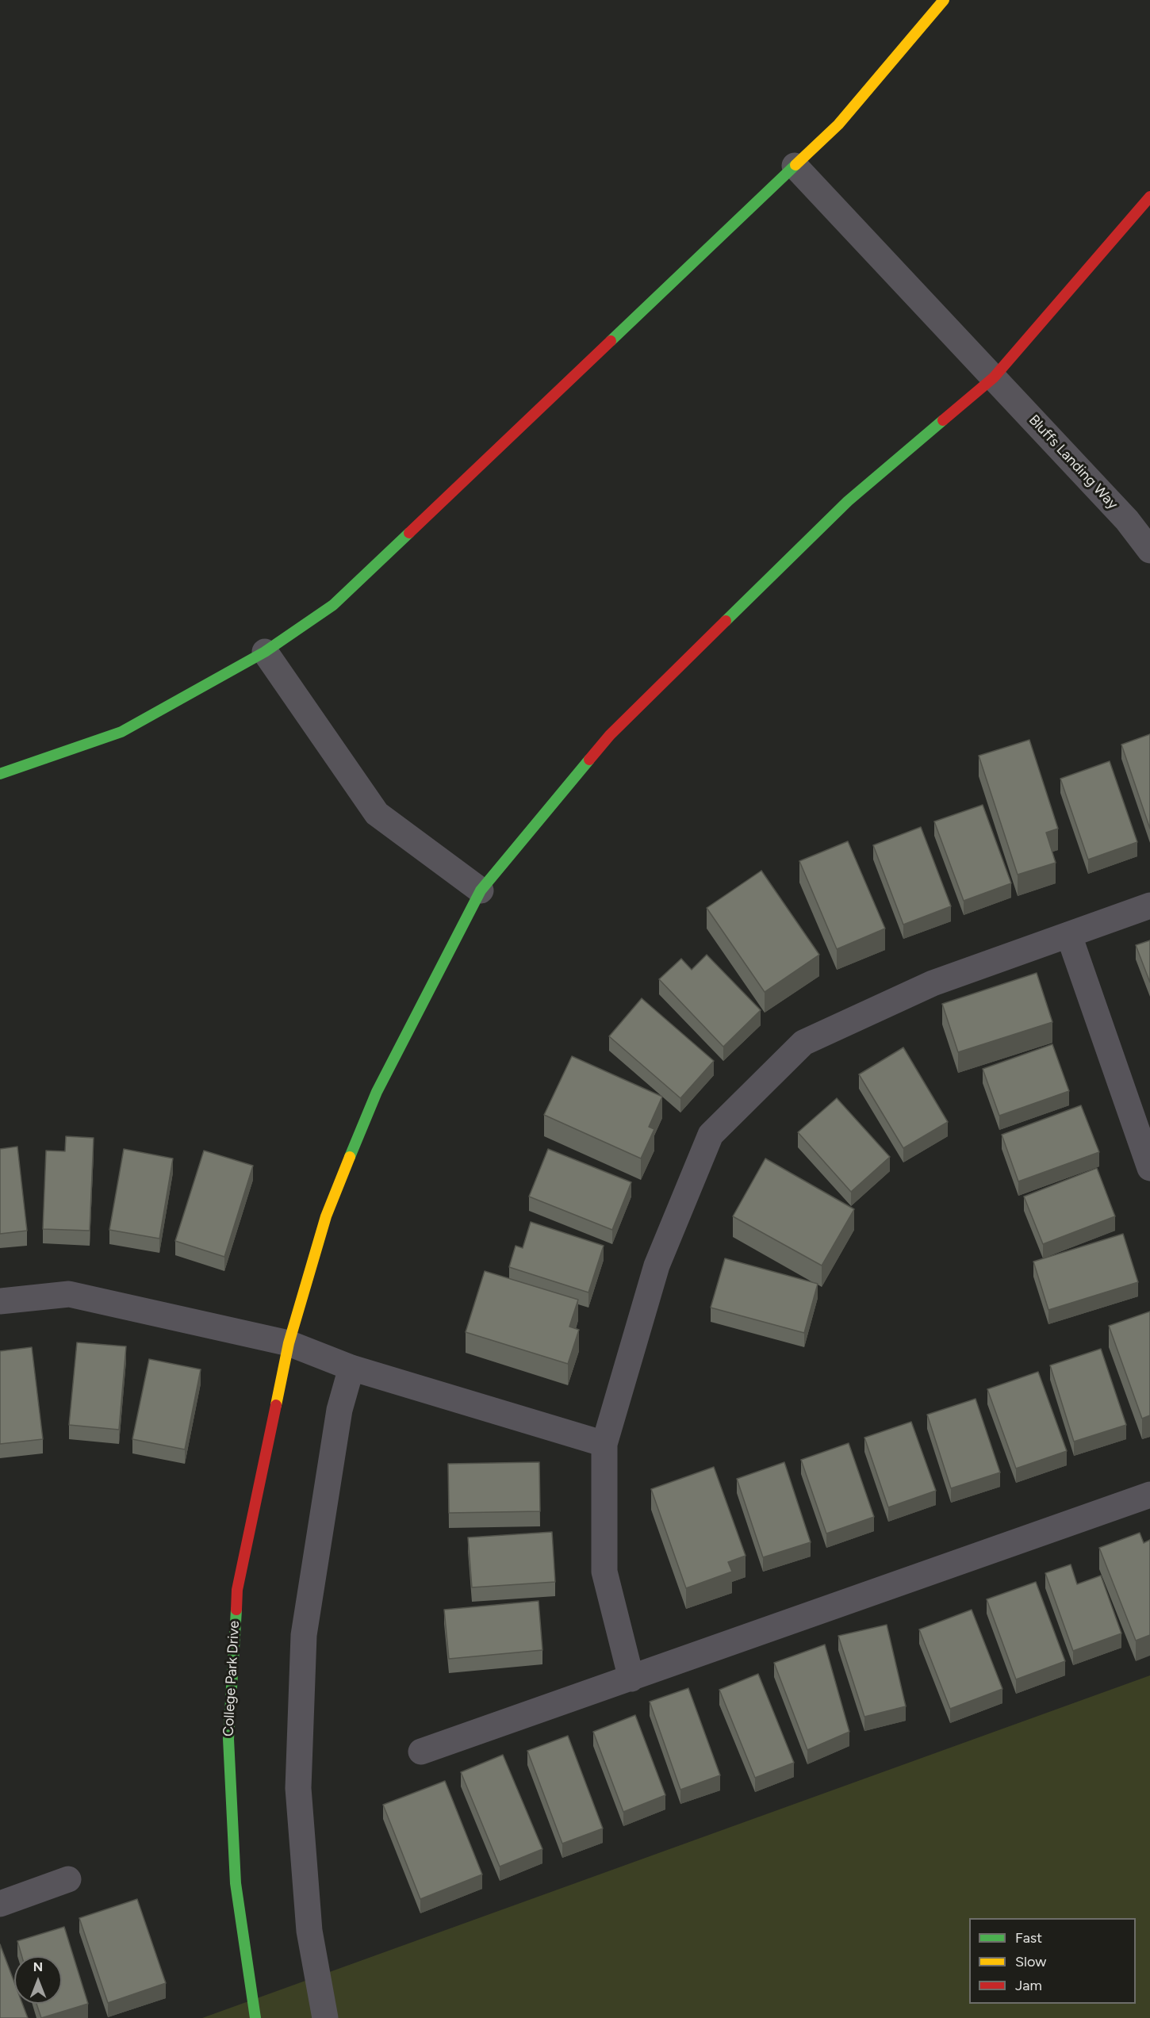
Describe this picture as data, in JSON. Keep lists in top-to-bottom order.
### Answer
{
  "streets": {
    "street": ["Bluffs Landing Way", "College Park Drive"]
  },
  "crossings": [
    ["Bluffs Landing Way", "College Park Drive"]
  ],
  "legend": ["Fast", "Slow", "Jam"],
  "north": "top"
}
